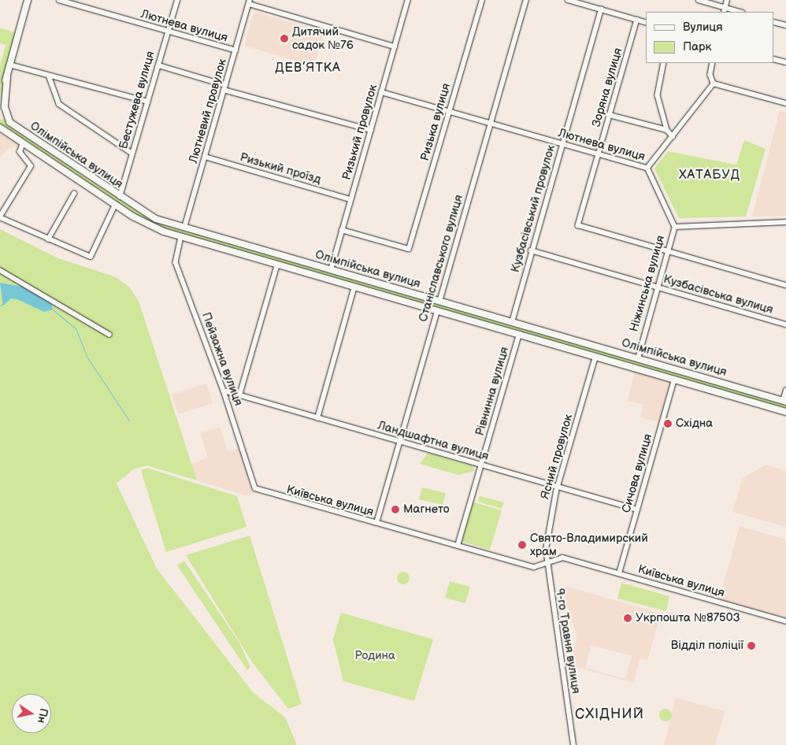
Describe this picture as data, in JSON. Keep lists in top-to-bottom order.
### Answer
{
  "streets": {
    "main road": [
      "Бестужева вулиця",
      "Олімпійська вулиця",
      "Станіславського вулиця",
      "Ніжинська вулиця"
    ],
    "street": [
      "Лютнева вулиця",
      "Зоряна вулиця",
      "Лютневий провулок",
      "Ризька вулиця",
      "Ризький провулок",
      "Ризький проїзд",
      "Кузбасівський провулок",
      "Кузбасівська вулиця",
      "Пейзажна вулиця",
      "Рівнинна вулиця",
      "Ландшафтна вулиця",
      "Ясний провулок",
      "Сичова вулиця",
      "Київська вулиця",
      "9-го Травня вулиця"
    ]
  },
  "crossings": [
    ["Лютнева вулиця", "Зоряна вулиця"],
    ["Лютнева вулиця", "Бестужева вулиця"],
    ["Лютнева вулиця", "Лютневий провулок"],
    ["Лютнева вулиця", "Ризька вулиця"],
    ["Лютнева вулиця", "Ризький провулок"],
    ["Лютнева вулиця", "Кузбасівський провулок"],
    ["Лютнева вулиця", "Станіславського вулиця"],
    ["Лютнева вулиця", "Ніжинська вулиця"],
    ["Зоряна вулиця", "Ніжинська вулиця"],
    ["Бестужева вулиця", "Олімпійська вулиця"],
    ["Лютневий провулок", "Олімпійська вулиця"],
    ["Лютневий провулок", "Ризький проїзд"],
    ["Ризька вулиця", "Ризький провулок"],
    ["Ризький провулок", "Олімпійська вулиця"],
    ["Ризький провулок", "Ризький проїзд"],
    ["Олімпійська вулиця", "Кузбасівський провулок"],
    ["Олімпійська вулиця", "Станіславського вулиця"],
    ["Олімпійська вулиця", "Ніжинська вулиця"],
    ["Олімпійська вулиця", "Пейзажна вулиця"],
    ["Олімпійська вулиця", "Рівнинна вулиця"],
    ["Олімпійська вулиця", "Ясний провулок"],
    ["Олімпійська вулиця", "Сичова вулиця"],
    ["Кузбасівський провулок", "Кузбасівська вулиця"],
    ["Станіславського вулиця", "Ландшафтна вулиця"],
    ["Станіславського вулиця", "Київська вулиця"],
    ["Ніжинська вулиця", "Кузбасівська вулиця"],
    ["Пейзажна вулиця", "Ландшафтна вулиця"],
    ["Пейзажна вулиця", "Київська вулиця"],
    ["Рівнинна вулиця", "Ландшафтна вулиця"],
    ["Рівнинна вулиця", "Київська вулиця"],
    ["Ландшафтна вулиця", "Ясний провулок"],
    ["Ландшафтна вулиця", "Сичова вулиця"],
    ["Ясний провулок", "Київська вулиця"],
    ["Ясний провулок", "9-го Травня вулиця"],
    ["Сичова вулиця", "Київська вулиця"],
    ["Київська вулиця", "9-го Травня вулиця"]
  ],
  "districts": ["ДЕВ’ЯТКА", "ХАТАБУД", "СХІДНИЙ"],
  "parks": ["Родина"],
  "places": [
    "Дитячий садок №76",
    "Східна",
    "Магнето",
    "Свято-Владимирский храм",
    "Укрпошта №87503",
    "Відділ поліції"
  ],
  "legend": ["Вулиця", "Парк"],
  "north": "right"
}
